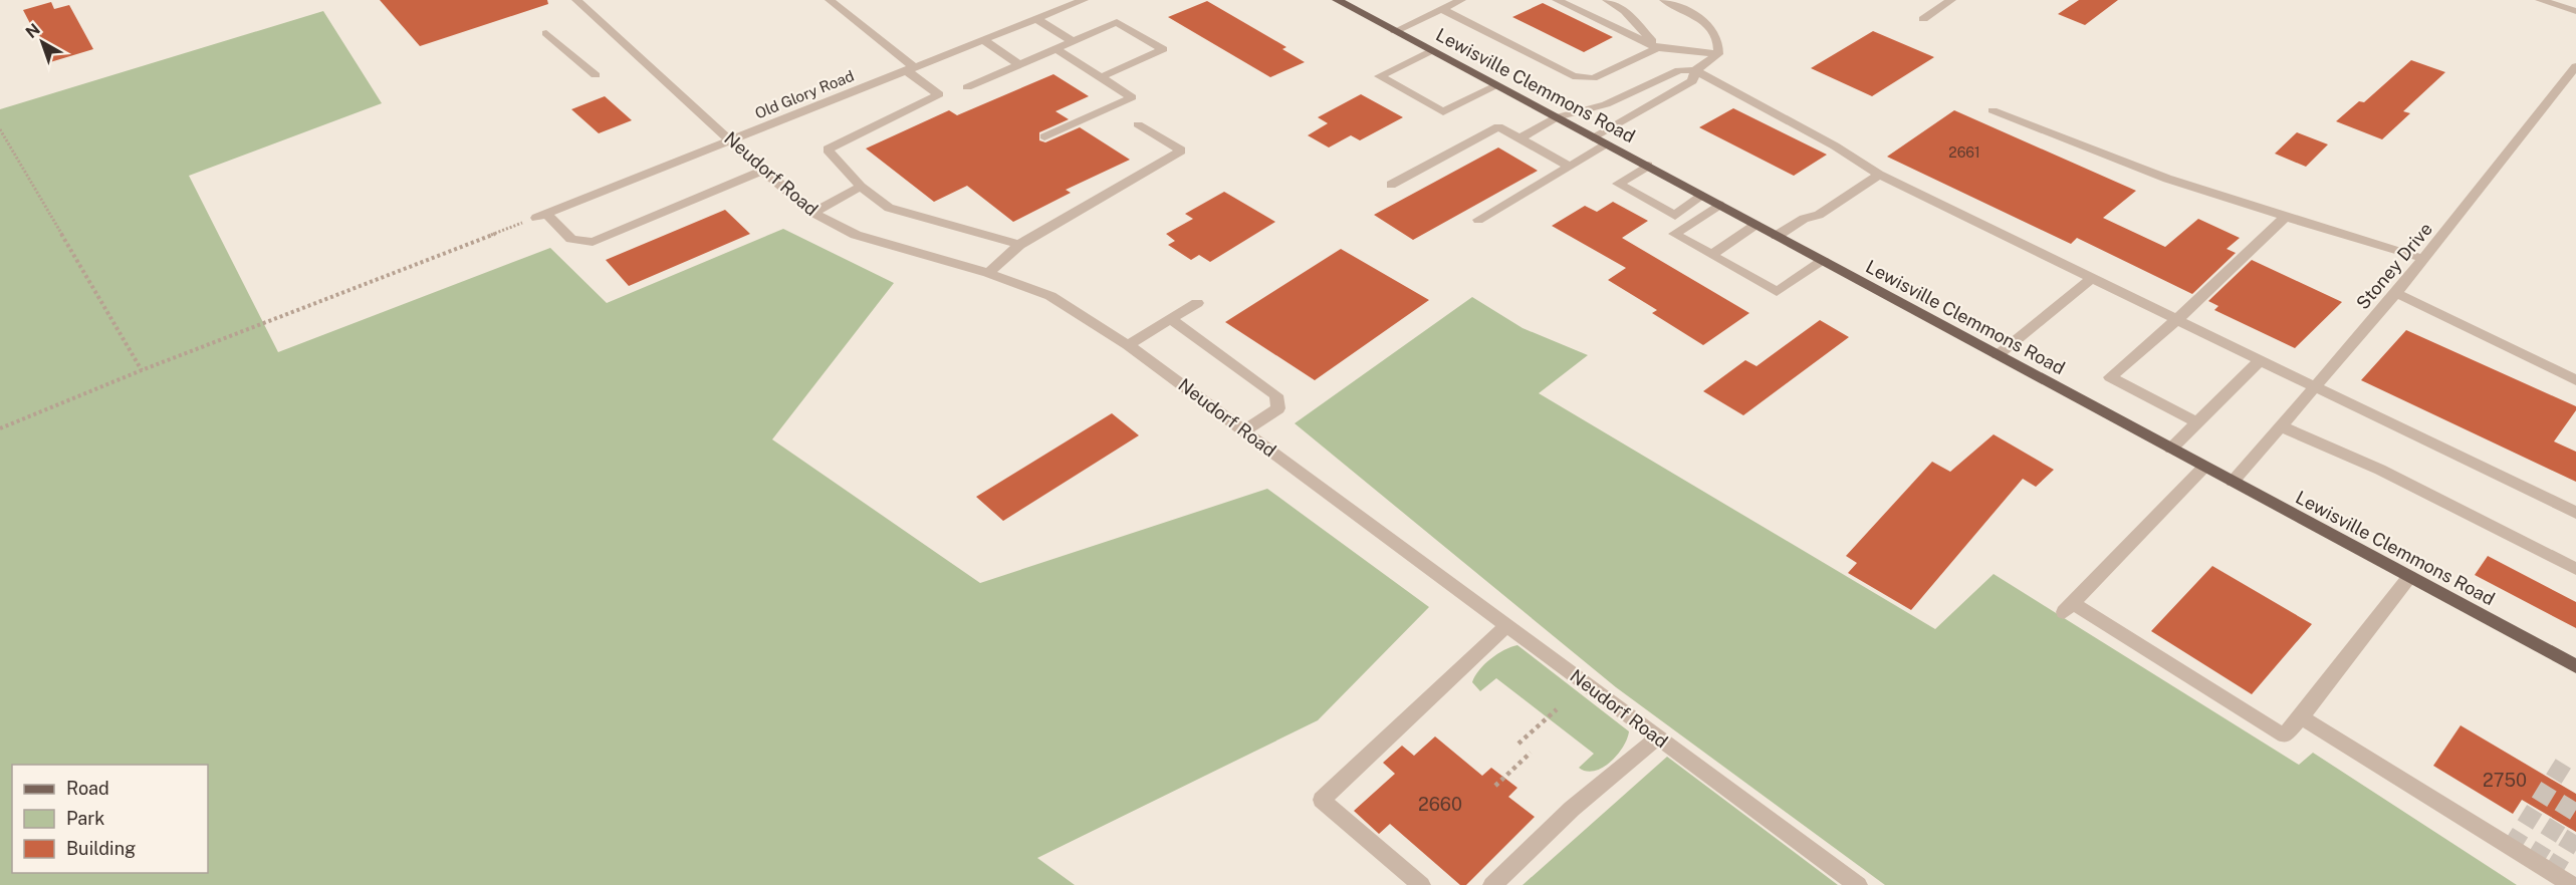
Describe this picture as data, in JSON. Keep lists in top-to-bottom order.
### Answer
{
  "streets": {
    "main road": ["Lewisville Clemmons Road"],
    "street": ["Old Glory Road", "Neudorf Road", "Stoney Drive"]
  },
  "crossings": [
    ["Lewisville Clemmons Road", "Stoney Drive"],
    ["Old Glory Road", "Neudorf Road"]
  ],
  "house_numbers": ["2661", "2750", "2660"],
  "legend": ["Road", "Park", "Building"],
  "north": "top left"
}
